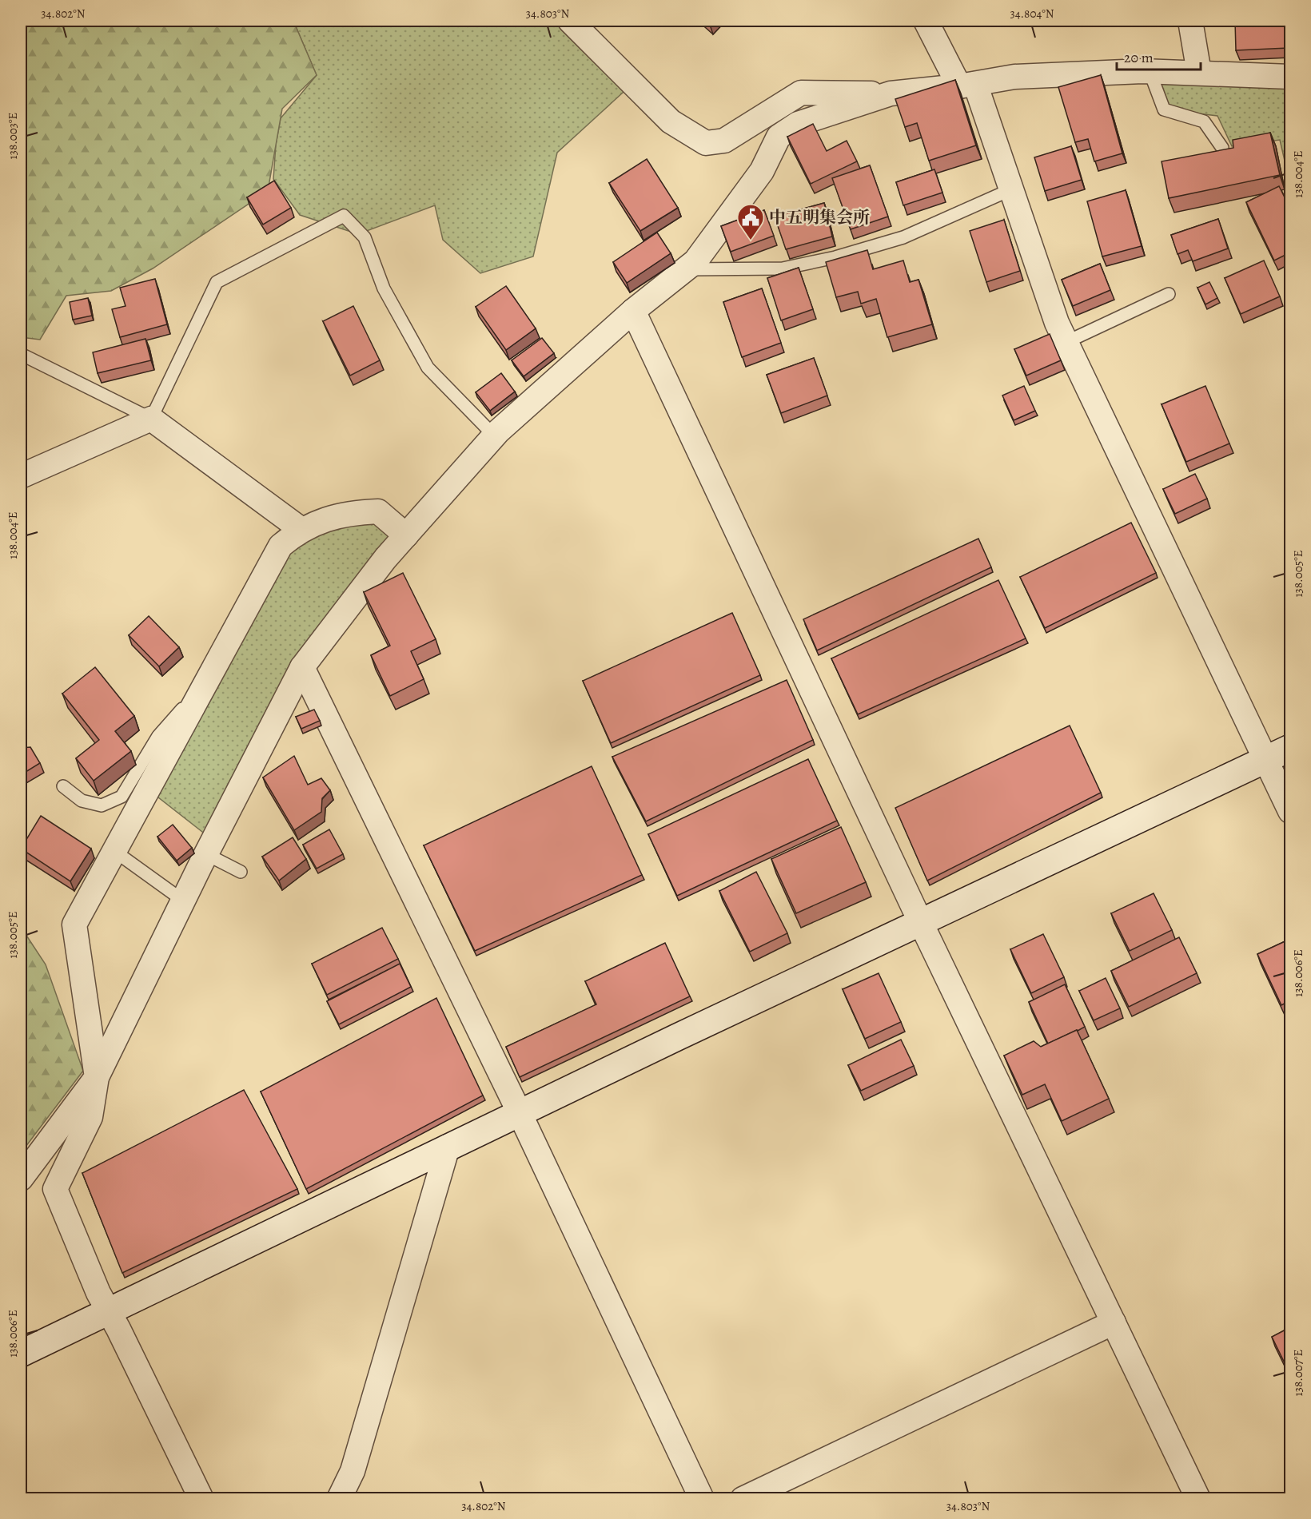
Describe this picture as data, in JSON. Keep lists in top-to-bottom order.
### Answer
{
  "places": {
    "public building": ["中五明集会所"]
  },
  "scale_bar": "20 m",
  "coordinates": [
    "34.802°N",
    "34.803°N",
    "34.804°N",
    "138.003°E",
    "138.004°E",
    "138.005°E",
    "138.006°E",
    "138.007°E"
  ]
}
